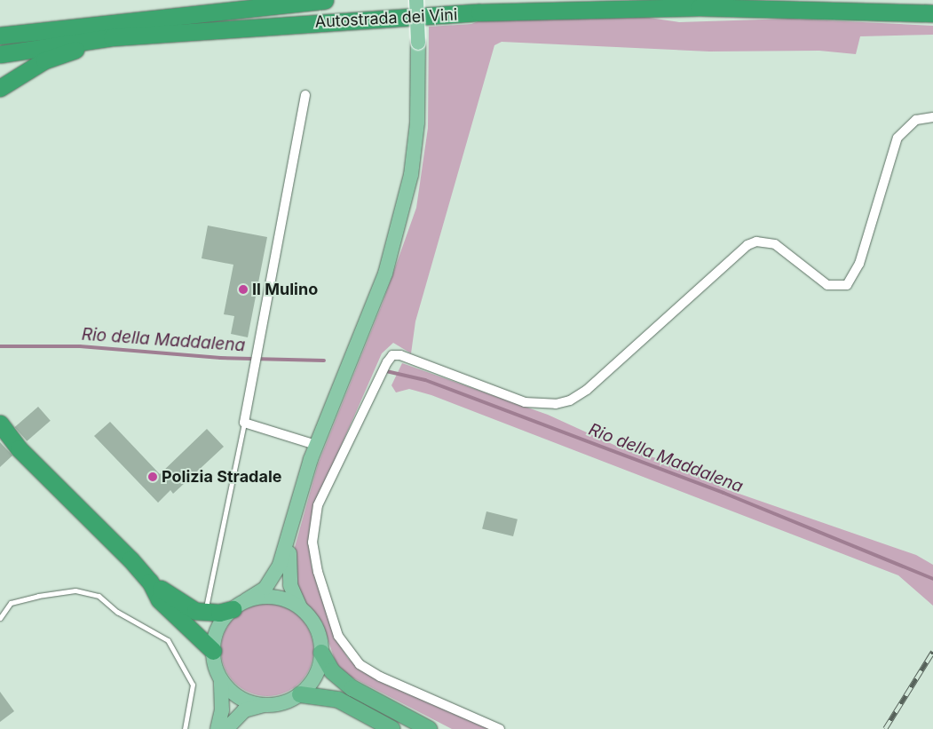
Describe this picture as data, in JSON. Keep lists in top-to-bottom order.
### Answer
{
  "streets": {
    "highway": ["Autostrada dei Vini"]
  },
  "water": ["Rio della Maddalena"],
  "places": ["Il Mulino", "Polizia Stradale"]
}
